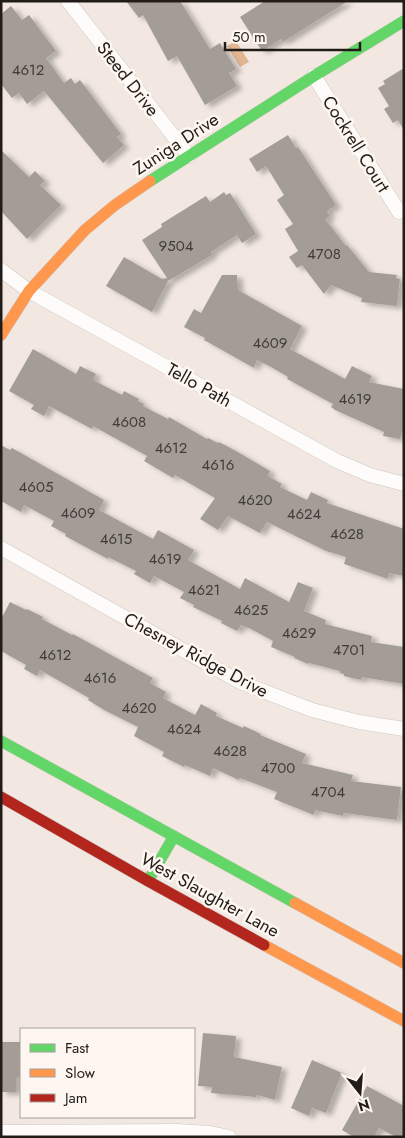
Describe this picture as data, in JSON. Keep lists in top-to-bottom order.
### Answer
{
  "streets": {
    "main road": ["Zuniga Drive", "West Slaughter Lane"],
    "street": [
      "Steed Drive",
      "Cockrell Court",
      "Tello Path",
      "Chesney Ridge Drive"
    ]
  },
  "crossings": [
    ["Steed Drive", "Zuniga Drive"],
    ["Zuniga Drive", "Cockrell Court"],
    ["Zuniga Drive", "Tello Path"]
  ],
  "house_numbers": [
    "4612",
    "9504",
    "4708",
    "4609",
    "4619",
    "4608",
    "4612",
    "4616",
    "4605",
    "4620",
    "4609",
    "4624",
    "4628",
    "4615",
    "4619",
    "4621",
    "4625",
    "4629",
    "4701",
    "4612",
    "4616",
    "4620",
    "4624",
    "4628",
    "4700",
    "4704"
  ],
  "legend": ["Fast", "Slow", "Jam"],
  "scale_bar": "50 m",
  "north": "bottom"
}
